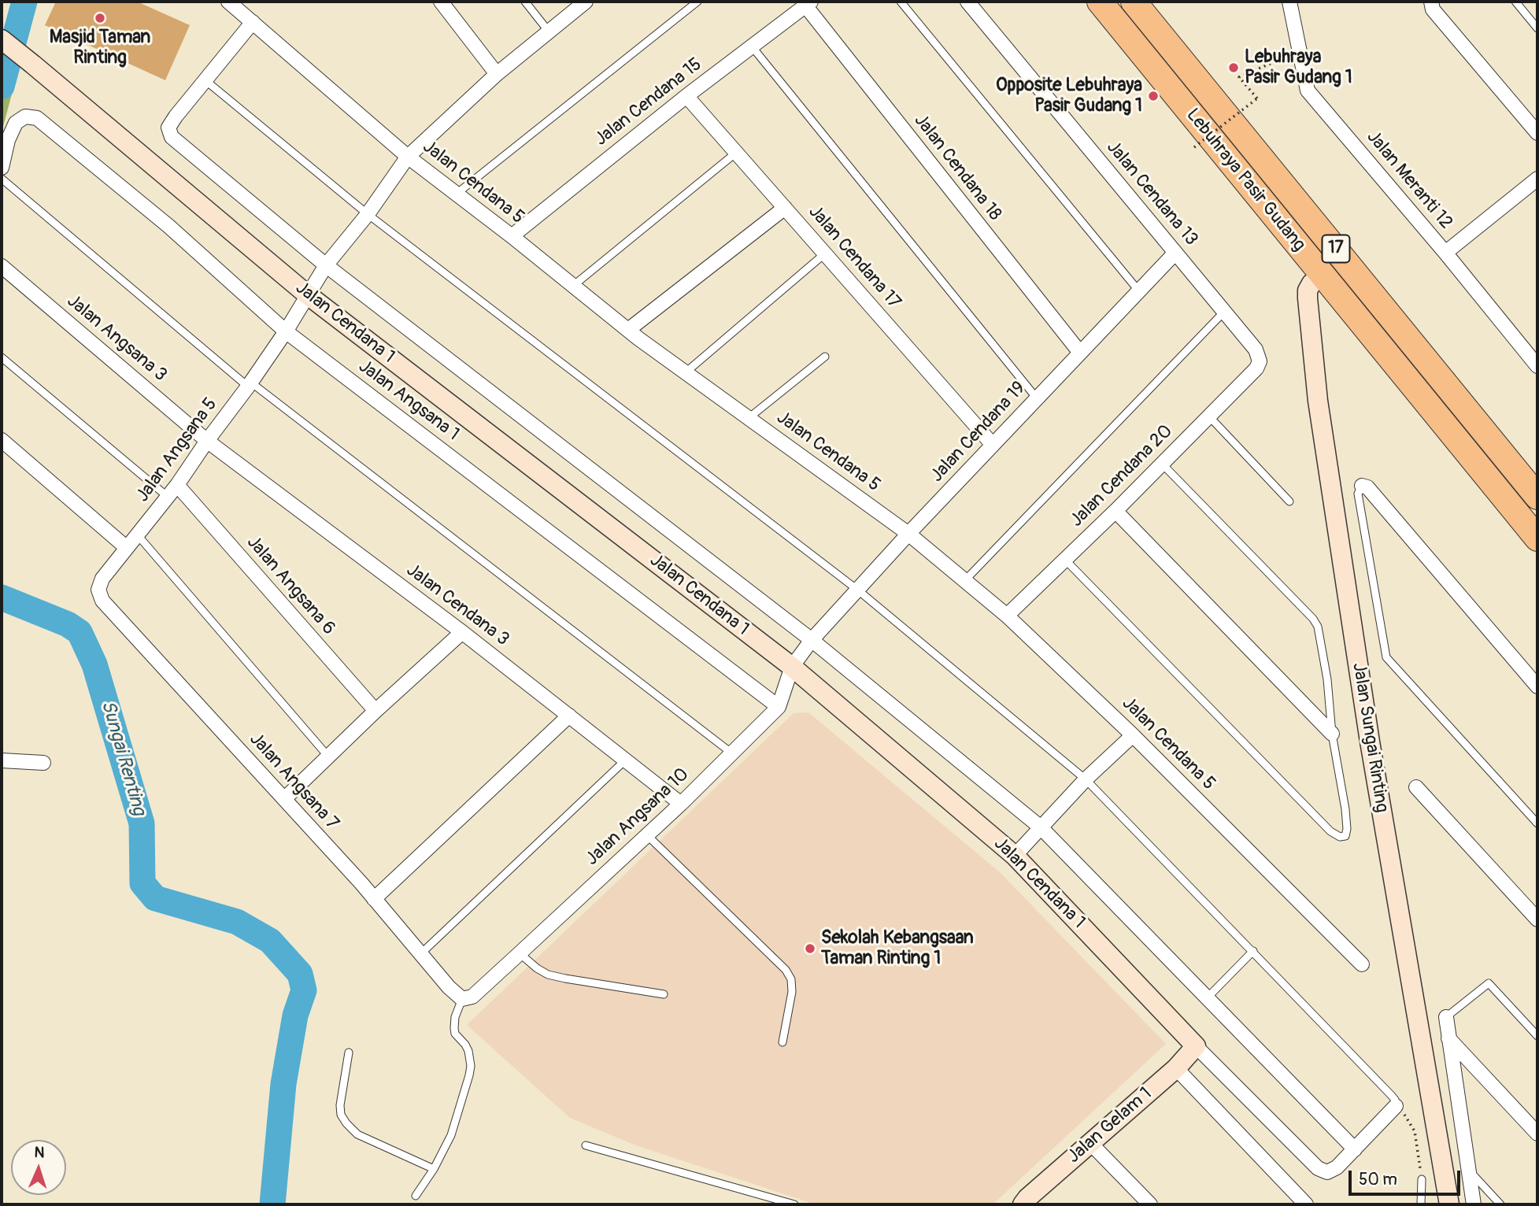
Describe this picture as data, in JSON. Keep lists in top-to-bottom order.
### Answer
{
  "streets": {
    "highway": ["Lebuhraya Pasir Gudang", "17"],
    "street": [
      "Jalan Cendana 15",
      "Jalan Cendana 18",
      "Jalan Meranti 12",
      "Jalan Cendana 5",
      "Jalan Cendana 13",
      "Jalan Cendana 17",
      "Jalan Cendana 1",
      "Jalan Angsana 3",
      "Jalan Angsana 1",
      "Jalan Cendana 19",
      "Jalan Angsana 5",
      "Jalan Cendana 20",
      "Jalan Angsana 6",
      "Jalan Cendana 3",
      "Jalan Sungai Rinting",
      "Jalan Angsana 7",
      "Jalan Angsana 10",
      "Jalan Gelam 1"
    ]
  },
  "crossings": [
    ["Jalan Cendana 15", "Jalan Cendana 18"],
    ["Jalan Cendana 15", "Jalan Cendana 5"],
    ["Jalan Cendana 15", "Jalan Cendana 17"],
    ["Jalan Cendana 18", "Jalan Cendana 19"],
    ["Lebuhraya Pasir Gudang", "Jalan Sungai Rinting"],
    ["Jalan Cendana 5", "Jalan Cendana 19"],
    ["Jalan Cendana 5", "Jalan Angsana 5"],
    ["Jalan Cendana 5", "Jalan Cendana 20"],
    ["Jalan Cendana 13", "Jalan Cendana 19"],
    ["Jalan Cendana 13", "Jalan Cendana 20"],
    ["Jalan Cendana 17", "Jalan Cendana 19"],
    ["Jalan Cendana 1", "Jalan Cendana 19"],
    ["Jalan Cendana 1", "Jalan Angsana 5"],
    ["Jalan Cendana 1", "Jalan Angsana 10"],
    ["Jalan Cendana 1", "Jalan Gelam 1"],
    ["Jalan Angsana 3", "Jalan Angsana 5"],
    ["Jalan Angsana 3", "Jalan Cendana 3"],
    ["Jalan Angsana 1", "Jalan Angsana 5"],
    ["Jalan Angsana 1", "Jalan Angsana 10"],
    ["Jalan Cendana 19", "Jalan Angsana 10"],
    ["Jalan Angsana 5", "Jalan Angsana 6"],
    ["Jalan Angsana 5", "Jalan Cendana 3"],
    ["Jalan Angsana 5", "Jalan Angsana 7"],
    ["Jalan Cendana 3", "Jalan Angsana 10"],
    ["Jalan Angsana 7", "Jalan Angsana 10"]
  ],
  "water": ["Sungai Renting"],
  "places": [
    "Masjid Taman Rinting",
    "Lebuhraya Pasir Gudang 1",
    "Opposite Lebuhraya Pasir Gudang 1",
    "Sekolah Kebangsaan Taman Rinting 1"
  ],
  "scale_bar": "50 m",
  "north": "top"
}
